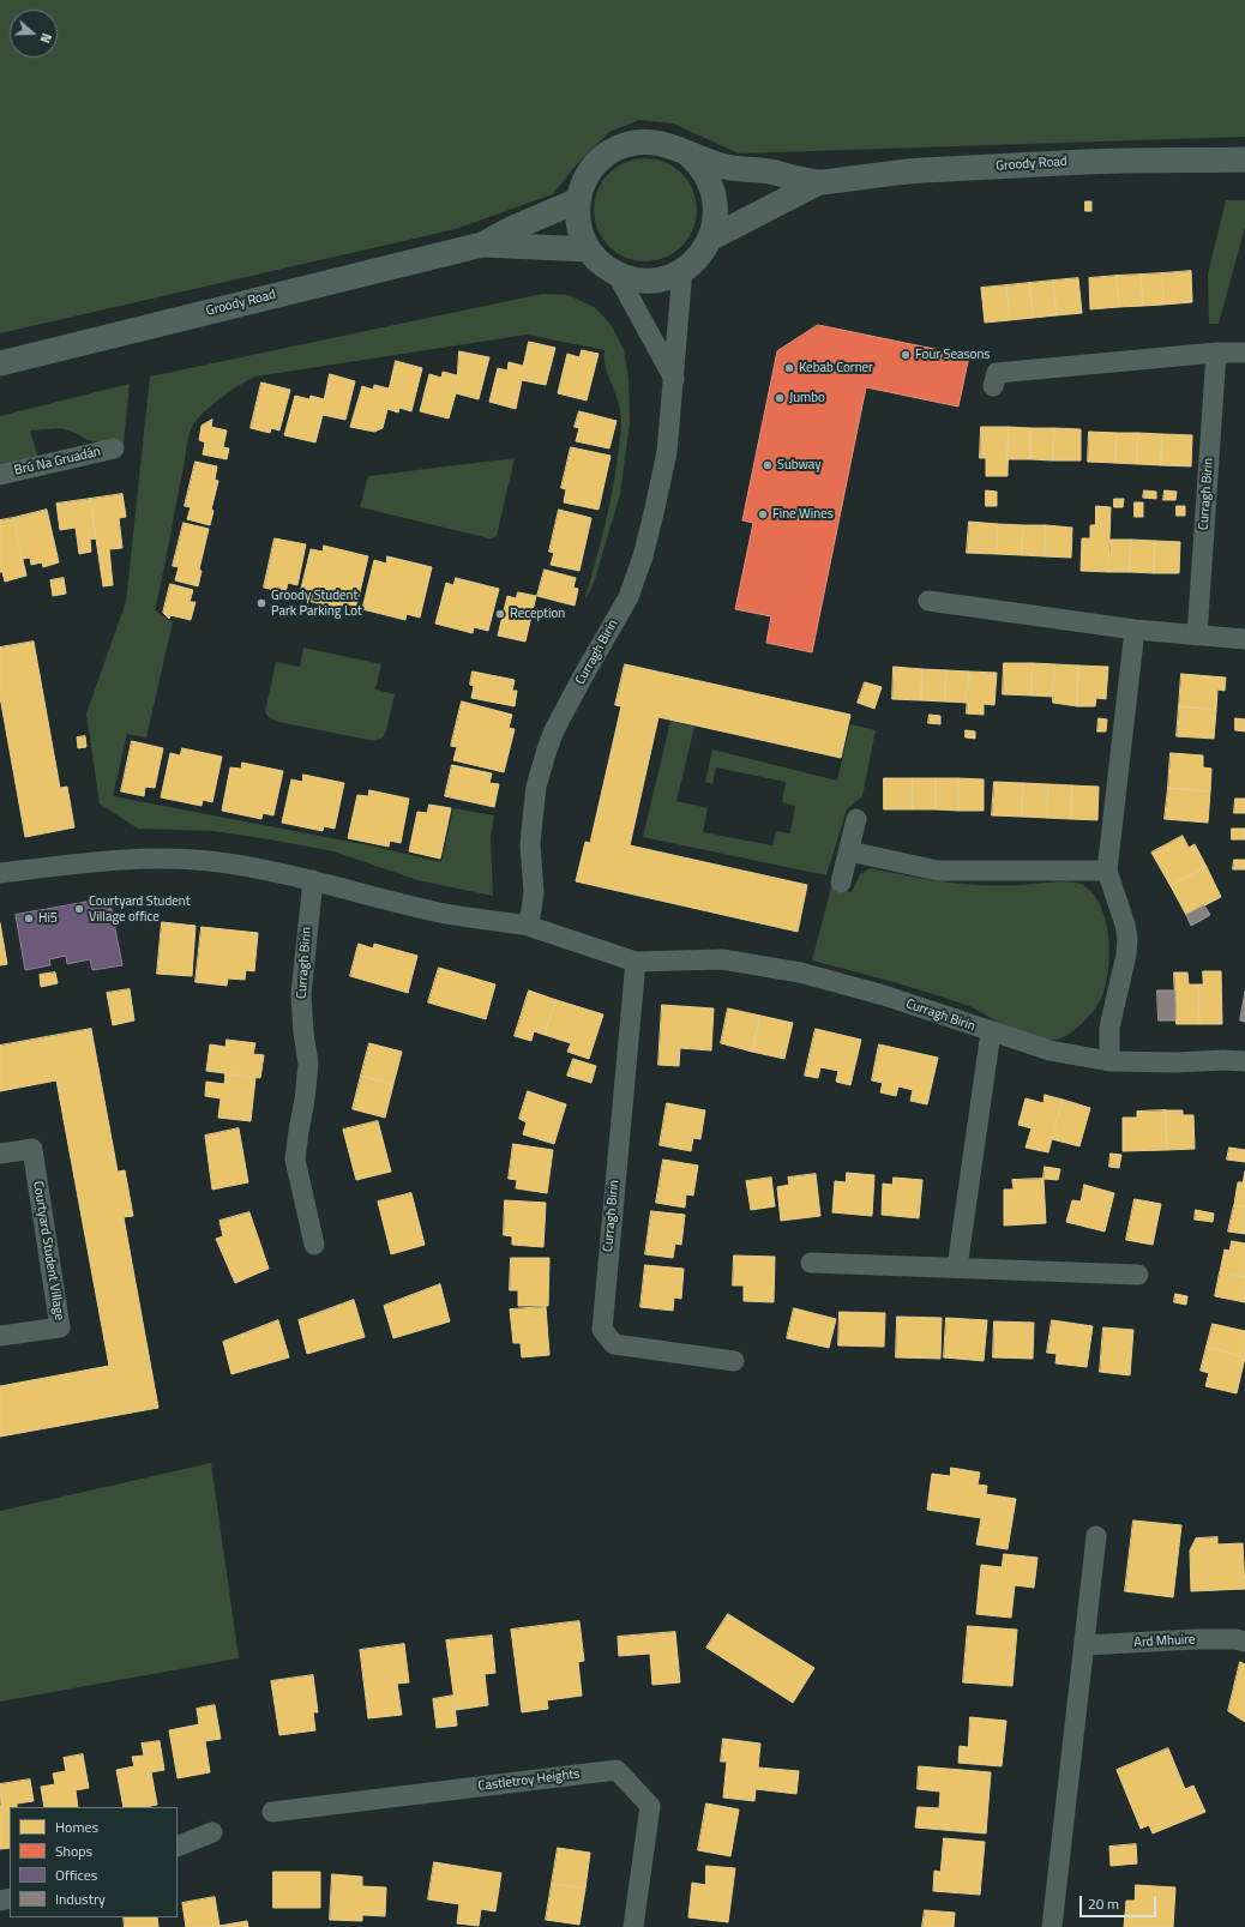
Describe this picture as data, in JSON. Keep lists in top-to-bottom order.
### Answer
{
  "streets": {
    "street": [
      "Groody Road",
      "Brú Na Gruadán",
      "Curragh Birin",
      "Courtyard Student Village",
      "Ard Mhuire",
      "Castletroy Heights"
    ]
  },
  "places": [
    "Four Seasons",
    "Kebab Corner",
    "Jumbo",
    "Subway",
    "Fine Wines",
    "Groody Student Park Parking Lot",
    "Reception",
    "Courtyard Student Village office",
    "Hi5"
  ],
  "legend": [
    "Homes",
    "Shops",
    "Offices",
    "Industry"
  ],
  "scale_bar": "20 m",
  "north": "right"
}
